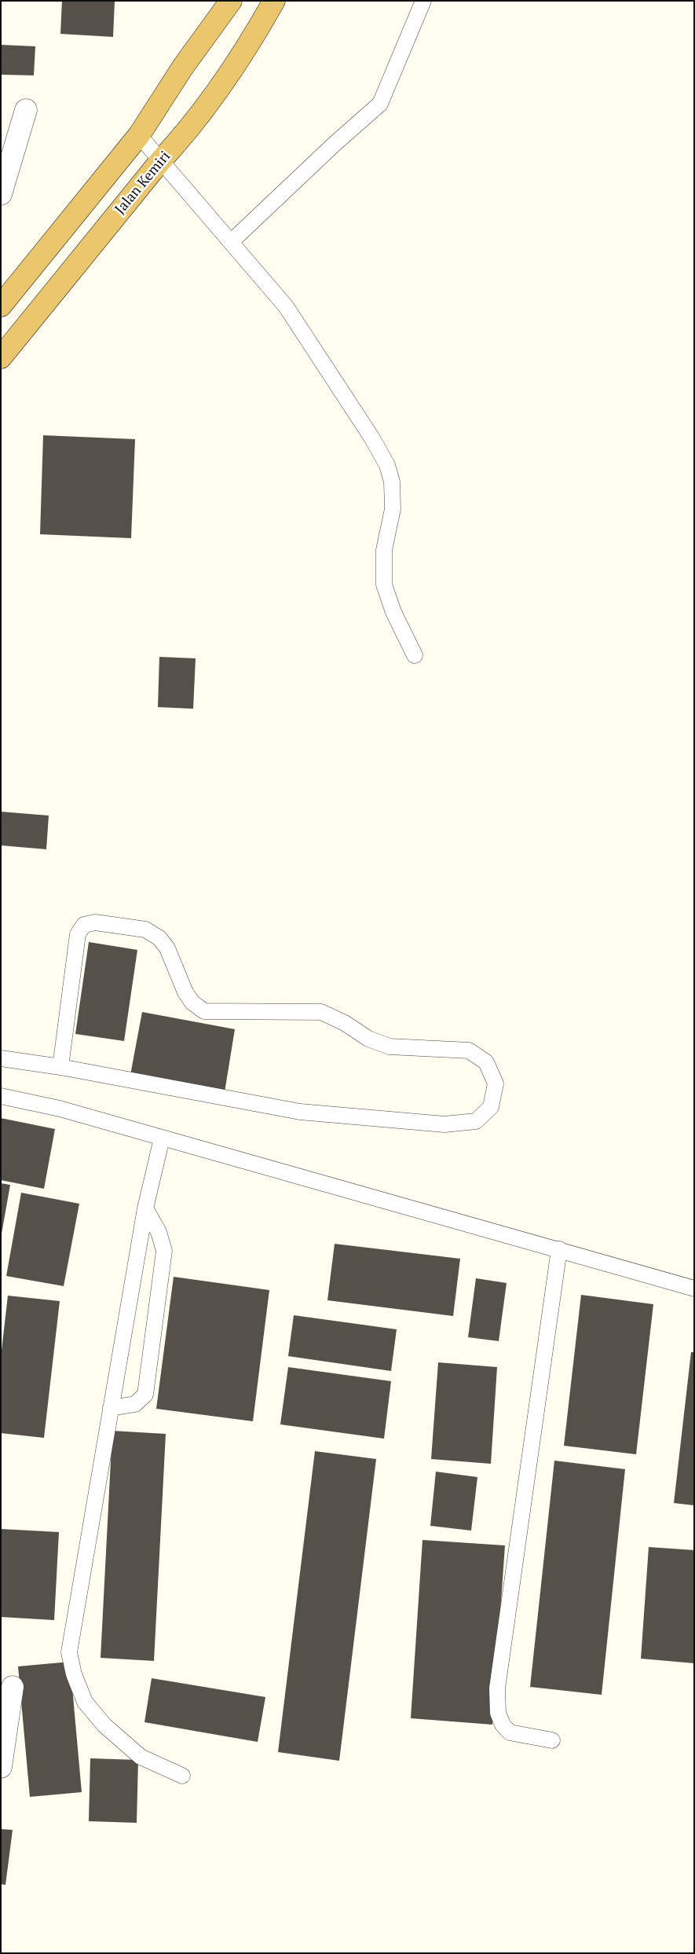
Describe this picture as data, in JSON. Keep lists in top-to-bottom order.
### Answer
{
  "streets": {
    "highway": ["Jalan Kemiri"]
  }
}
